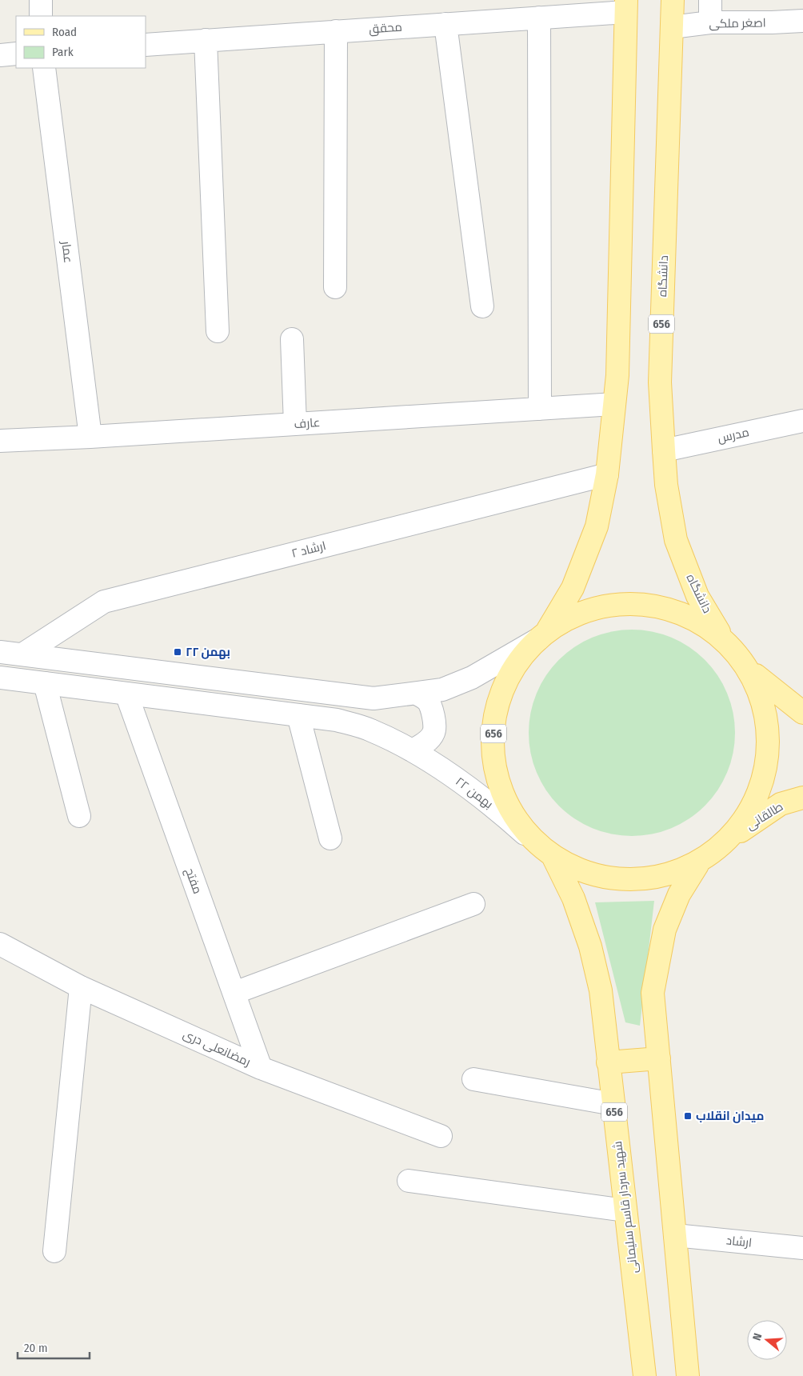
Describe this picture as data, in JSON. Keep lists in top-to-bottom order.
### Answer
{
  "streets": {
    "main road": [
      "دانشگاه",
      "656",
      "طالقانی",
      "شهید سردار قاسم سلیمانی"
    ],
    "street": [
      "اصغر ملکی",
      "محقق",
      "عمار",
      "عارف",
      "مدرس",
      "ارشاد ۲",
      "۲۲ بهمن",
      "مفتح",
      "رمضانعلی دری",
      "ارشاد"
    ]
  },
  "crossings": [
    ["اصغر ملکی", "دانشگاه"],
    ["محقق", "656"],
    ["عمار", "عارف"],
    ["دانشگاه", "656"],
    ["دانشگاه", "مدرس"],
    ["656", "عارف"],
    ["656", "ارشاد ۲"],
    ["656", "۲۲ بهمن"],
    ["656", "طالقانی"],
    ["656", "شهید سردار قاسم سلیمانی"],
    ["656", "ارشاد"],
    ["۲۲ بهمن", "مفتح"],
    ["مفتح", "رمضانعلی دری"]
  ],
  "places": {
    "transit": ["۲۲ بهمن", "میدان انقلاب"]
  },
  "legend": ["Road", "Park"],
  "scale_bar": "20 m",
  "north": "left"
}
